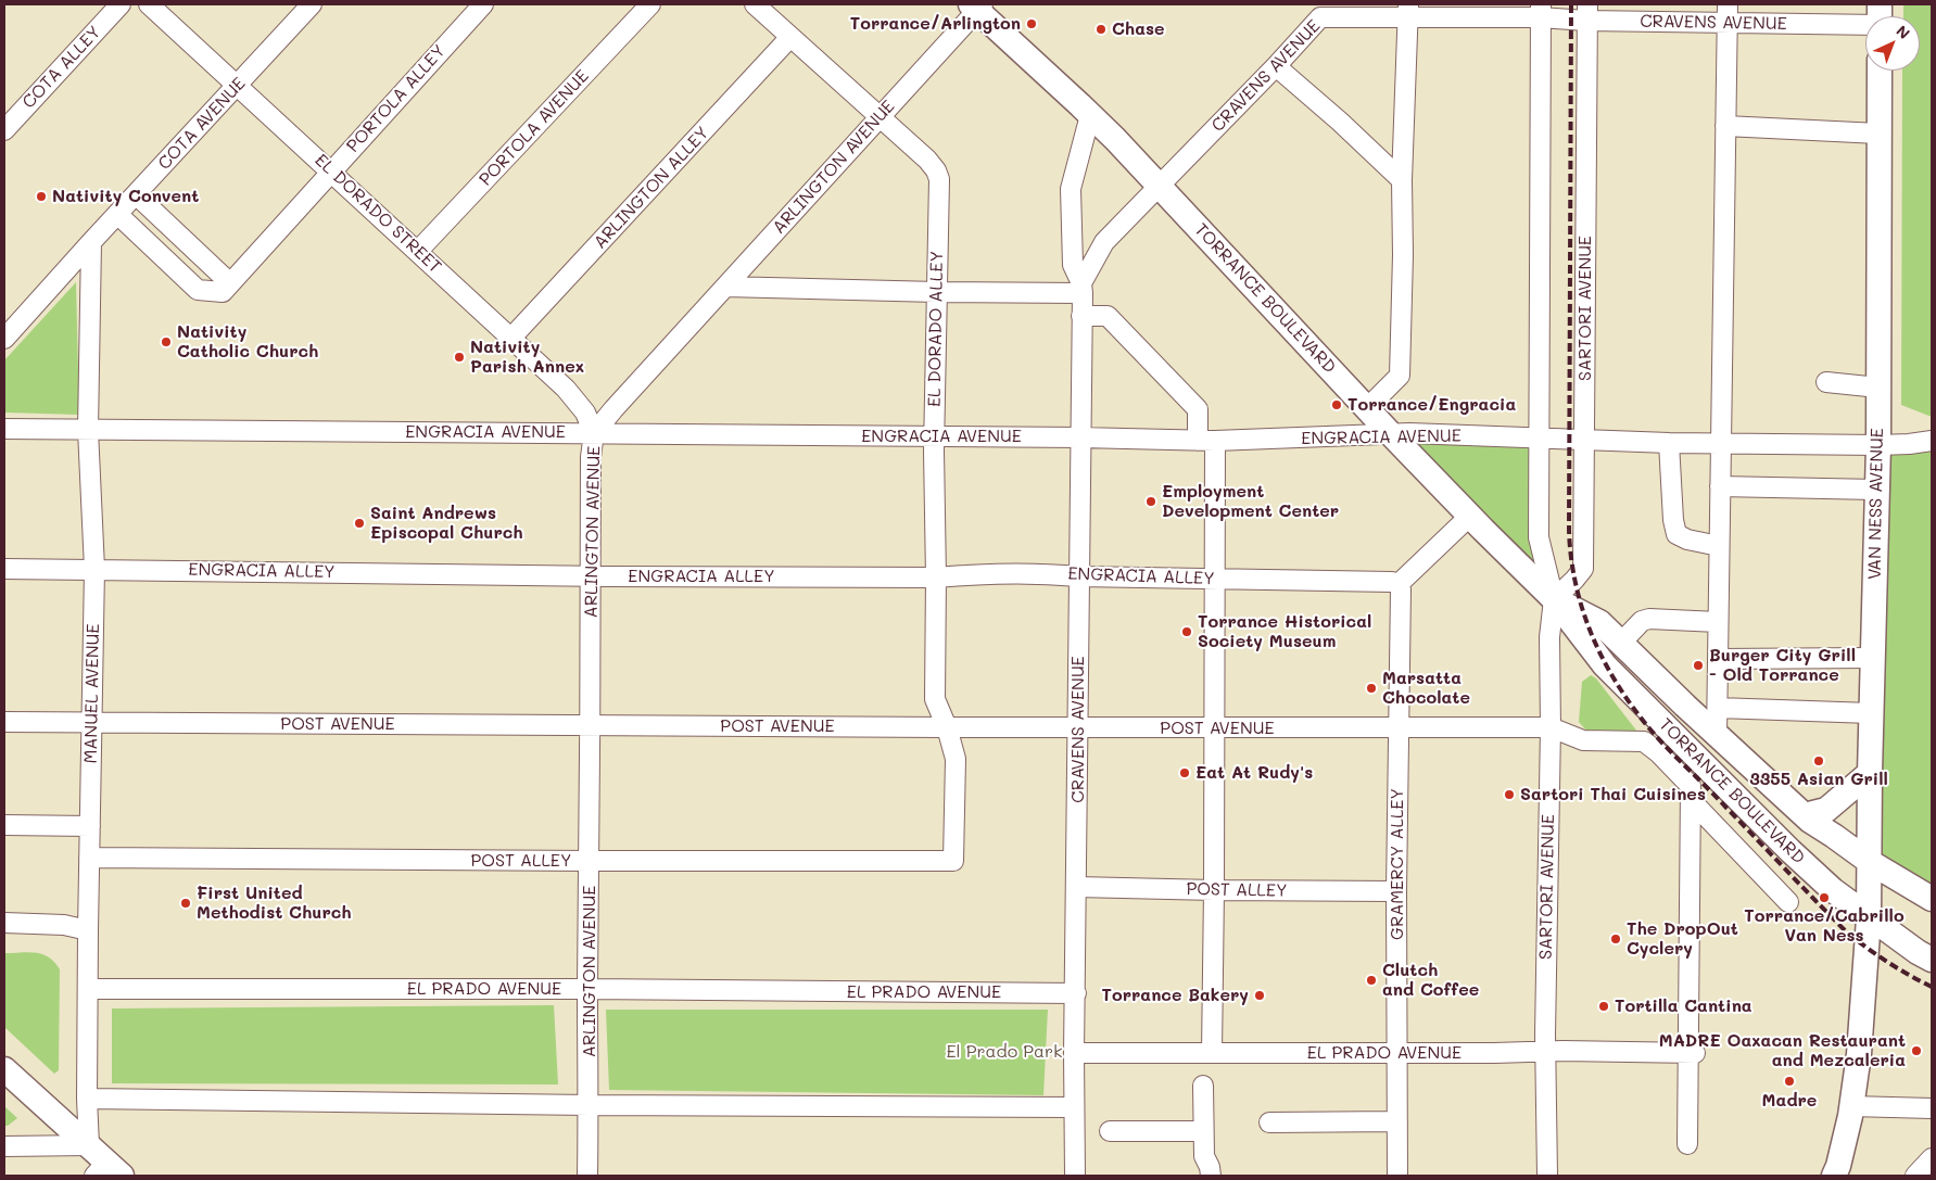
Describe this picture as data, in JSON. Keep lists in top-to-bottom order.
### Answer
{
  "streets": {
    "main road": ["TORRANCE BOULEVARD", "VAN NESS AVENUE"],
    "street": [
      "CRAVENS AVENUE",
      "COTA ALLEY",
      "PORTOLA ALLEY",
      "COTA AVENUE",
      "PORTOLA AVENUE",
      "ARLINGTON AVENUE",
      "ARLINGTON ALLEY",
      "EL DORADO STREET",
      "SARTORI AVENUE",
      "EL DORADO ALLEY",
      "ENGRACIA AVENUE",
      "ENGRACIA ALLEY",
      "MANUEL AVENUE",
      "POST AVENUE",
      "POST ALLEY",
      "GRAMERCY ALLEY",
      "EL PRADO AVENUE"
    ]
  },
  "crossings": [
    ["CRAVENS AVENUE", "TORRANCE BOULEVARD"],
    ["CRAVENS AVENUE", "SARTORI AVENUE"],
    ["CRAVENS AVENUE", "ENGRACIA AVENUE"],
    ["CRAVENS AVENUE", "ENGRACIA ALLEY"],
    ["CRAVENS AVENUE", "POST AVENUE"],
    ["CRAVENS AVENUE", "POST ALLEY"],
    ["CRAVENS AVENUE", "EL PRADO AVENUE"],
    ["PORTOLA ALLEY", "EL DORADO STREET"],
    ["COTA AVENUE", "EL DORADO STREET"],
    ["COTA AVENUE", "MANUEL AVENUE"],
    ["PORTOLA AVENUE", "EL DORADO STREET"],
    ["ARLINGTON AVENUE", "EL DORADO STREET"],
    ["ARLINGTON AVENUE", "TORRANCE BOULEVARD"],
    ["ARLINGTON AVENUE", "EL DORADO ALLEY"],
    ["ARLINGTON AVENUE", "ENGRACIA AVENUE"],
    ["ARLINGTON AVENUE", "ENGRACIA ALLEY"],
    ["ARLINGTON AVENUE", "POST AVENUE"],
    ["ARLINGTON AVENUE", "POST ALLEY"],
    ["ARLINGTON AVENUE", "EL PRADO AVENUE"],
    ["ARLINGTON ALLEY", "EL DORADO STREET"],
    ["ARLINGTON ALLEY", "EL DORADO ALLEY"],
    ["EL DORADO STREET", "ENGRACIA AVENUE"],
    ["TORRANCE BOULEVARD", "SARTORI AVENUE"],
    ["TORRANCE BOULEVARD", "ENGRACIA AVENUE"],
    ["TORRANCE BOULEVARD", "VAN NESS AVENUE"],
    ["SARTORI AVENUE", "ENGRACIA AVENUE"],
    ["SARTORI AVENUE", "POST AVENUE"],
    ["SARTORI AVENUE", "EL PRADO AVENUE"],
    ["EL DORADO ALLEY", "ENGRACIA AVENUE"],
    ["EL DORADO ALLEY", "ENGRACIA ALLEY"],
    ["EL DORADO ALLEY", "POST AVENUE"],
    ["EL DORADO ALLEY", "POST ALLEY"],
    ["ENGRACIA AVENUE", "VAN NESS AVENUE"],
    ["ENGRACIA AVENUE", "MANUEL AVENUE"],
    ["ENGRACIA ALLEY", "MANUEL AVENUE"],
    ["ENGRACIA ALLEY", "GRAMERCY ALLEY"],
    ["MANUEL AVENUE", "POST AVENUE"],
    ["MANUEL AVENUE", "POST ALLEY"],
    ["MANUEL AVENUE", "EL PRADO AVENUE"],
    ["POST AVENUE", "GRAMERCY ALLEY"],
    ["POST ALLEY", "GRAMERCY ALLEY"],
    ["GRAMERCY ALLEY", "EL PRADO AVENUE"]
  ],
  "parks": ["El Prado Park"],
  "places": [
    "Torrance/Arlington",
    "Chase",
    "Nativity Convent",
    "Nativity Catholic Church",
    "Nativity Parish Annex",
    "Torrance/Engracia",
    "Employment Development Center",
    "Saint Andrews Episcopal Church",
    "Torrance Historical Society Museum",
    "Burger City Grill - Old Torrance",
    "Marsatta Chocolate",
    "3355 Asian Grill",
    "Eat At Rudy's",
    "Sartori Thai Cuisines",
    "Torrance/Cabrillo Van Ness",
    "First United Methodist Church",
    "The DropOut Cyclery",
    "Clutch and Coffee",
    "Torrance Bakery",
    "Tortilla Cantina",
    "MADRE Oaxacan Restaurant and Mezcaleria",
    "Madre"
  ],
  "north": "top right"
}
